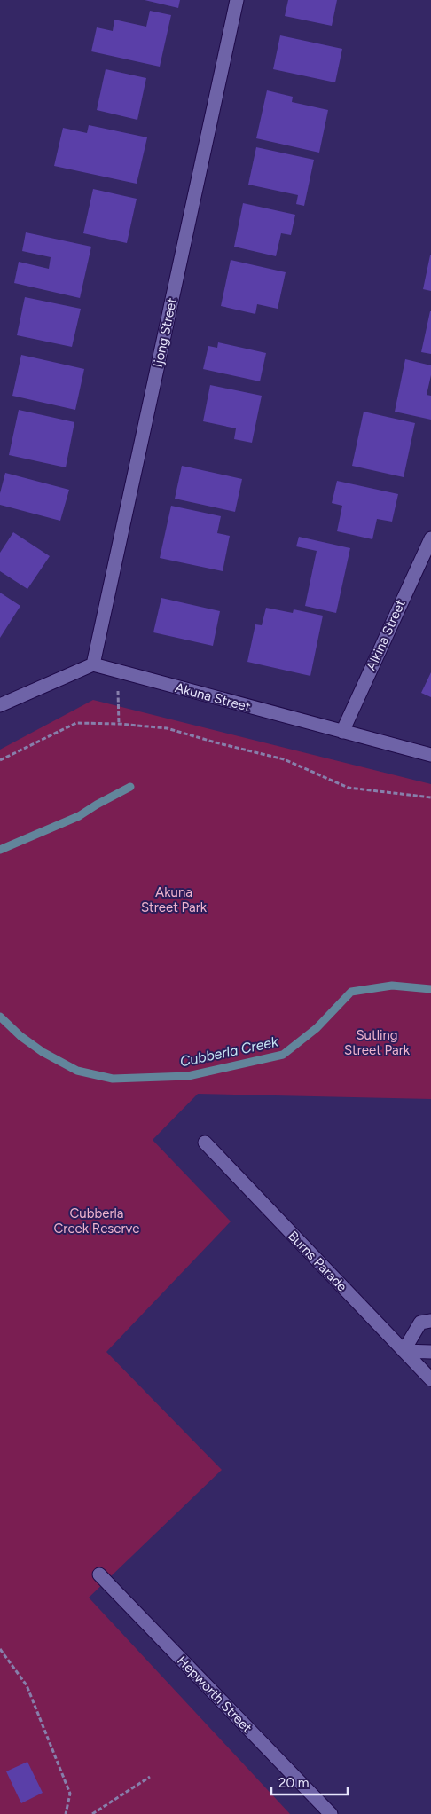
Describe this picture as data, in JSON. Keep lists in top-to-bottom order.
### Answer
{
  "streets": {
    "street": [
      "Ijong Street",
      "Alkina Street",
      "Akuna Street",
      "Burns Parade",
      "Hepworth Street"
    ]
  },
  "crossings": [
    ["Ijong Street", "Akuna Street"],
    ["Alkina Street", "Akuna Street"]
  ],
  "water": ["Cubberla Creek"],
  "parks": ["Akuna Street Park", "Sutling Street Park", "Cubberla Creek Reserve"],
  "scale_bar": "20 m"
}
